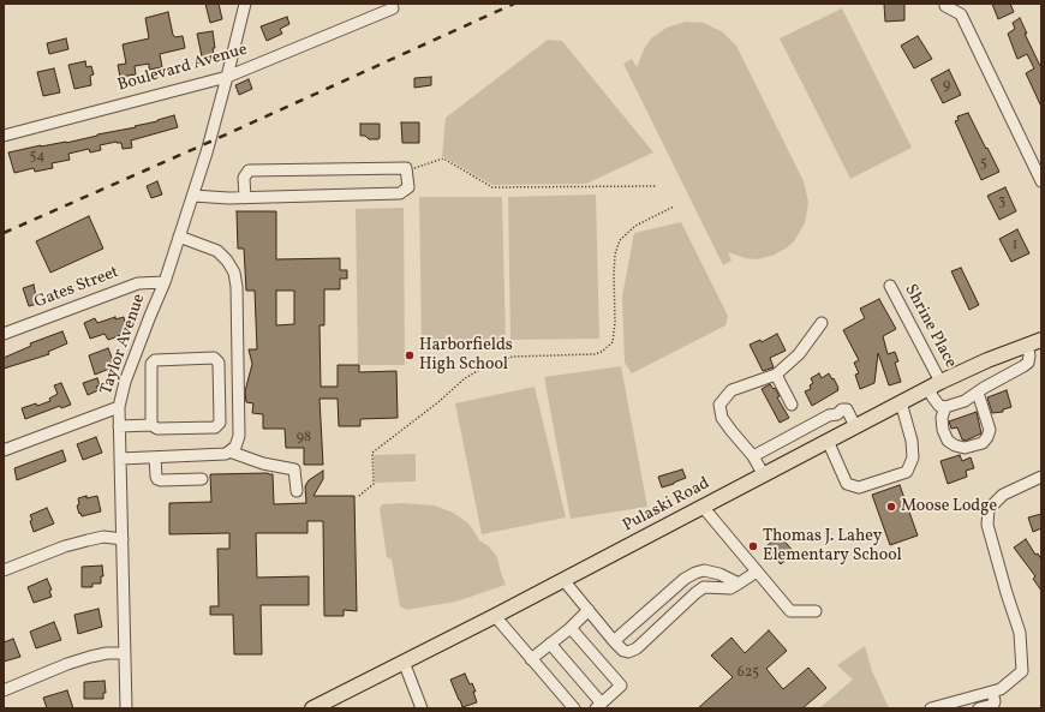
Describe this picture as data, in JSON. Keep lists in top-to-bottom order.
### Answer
{
  "streets": {
    "main road": ["Pulaski Road"],
    "street": [
      "Boulevard Avenue",
      "Gates Street",
      "Shrine Place",
      "Taylor Avenue"
    ]
  },
  "crossings": [
    ["Boulevard Avenue", "Taylor Avenue"],
    ["Gates Street", "Taylor Avenue"],
    ["Shrine Place", "Pulaski Road"]
  ],
  "places": ["Harborfields High School", "Moose Lodge", "Thomas J. Lahey Elementary School"],
  "house_numbers": [
    "9",
    "54",
    "5",
    "3",
    "1",
    "98",
    "625"
  ]
}
